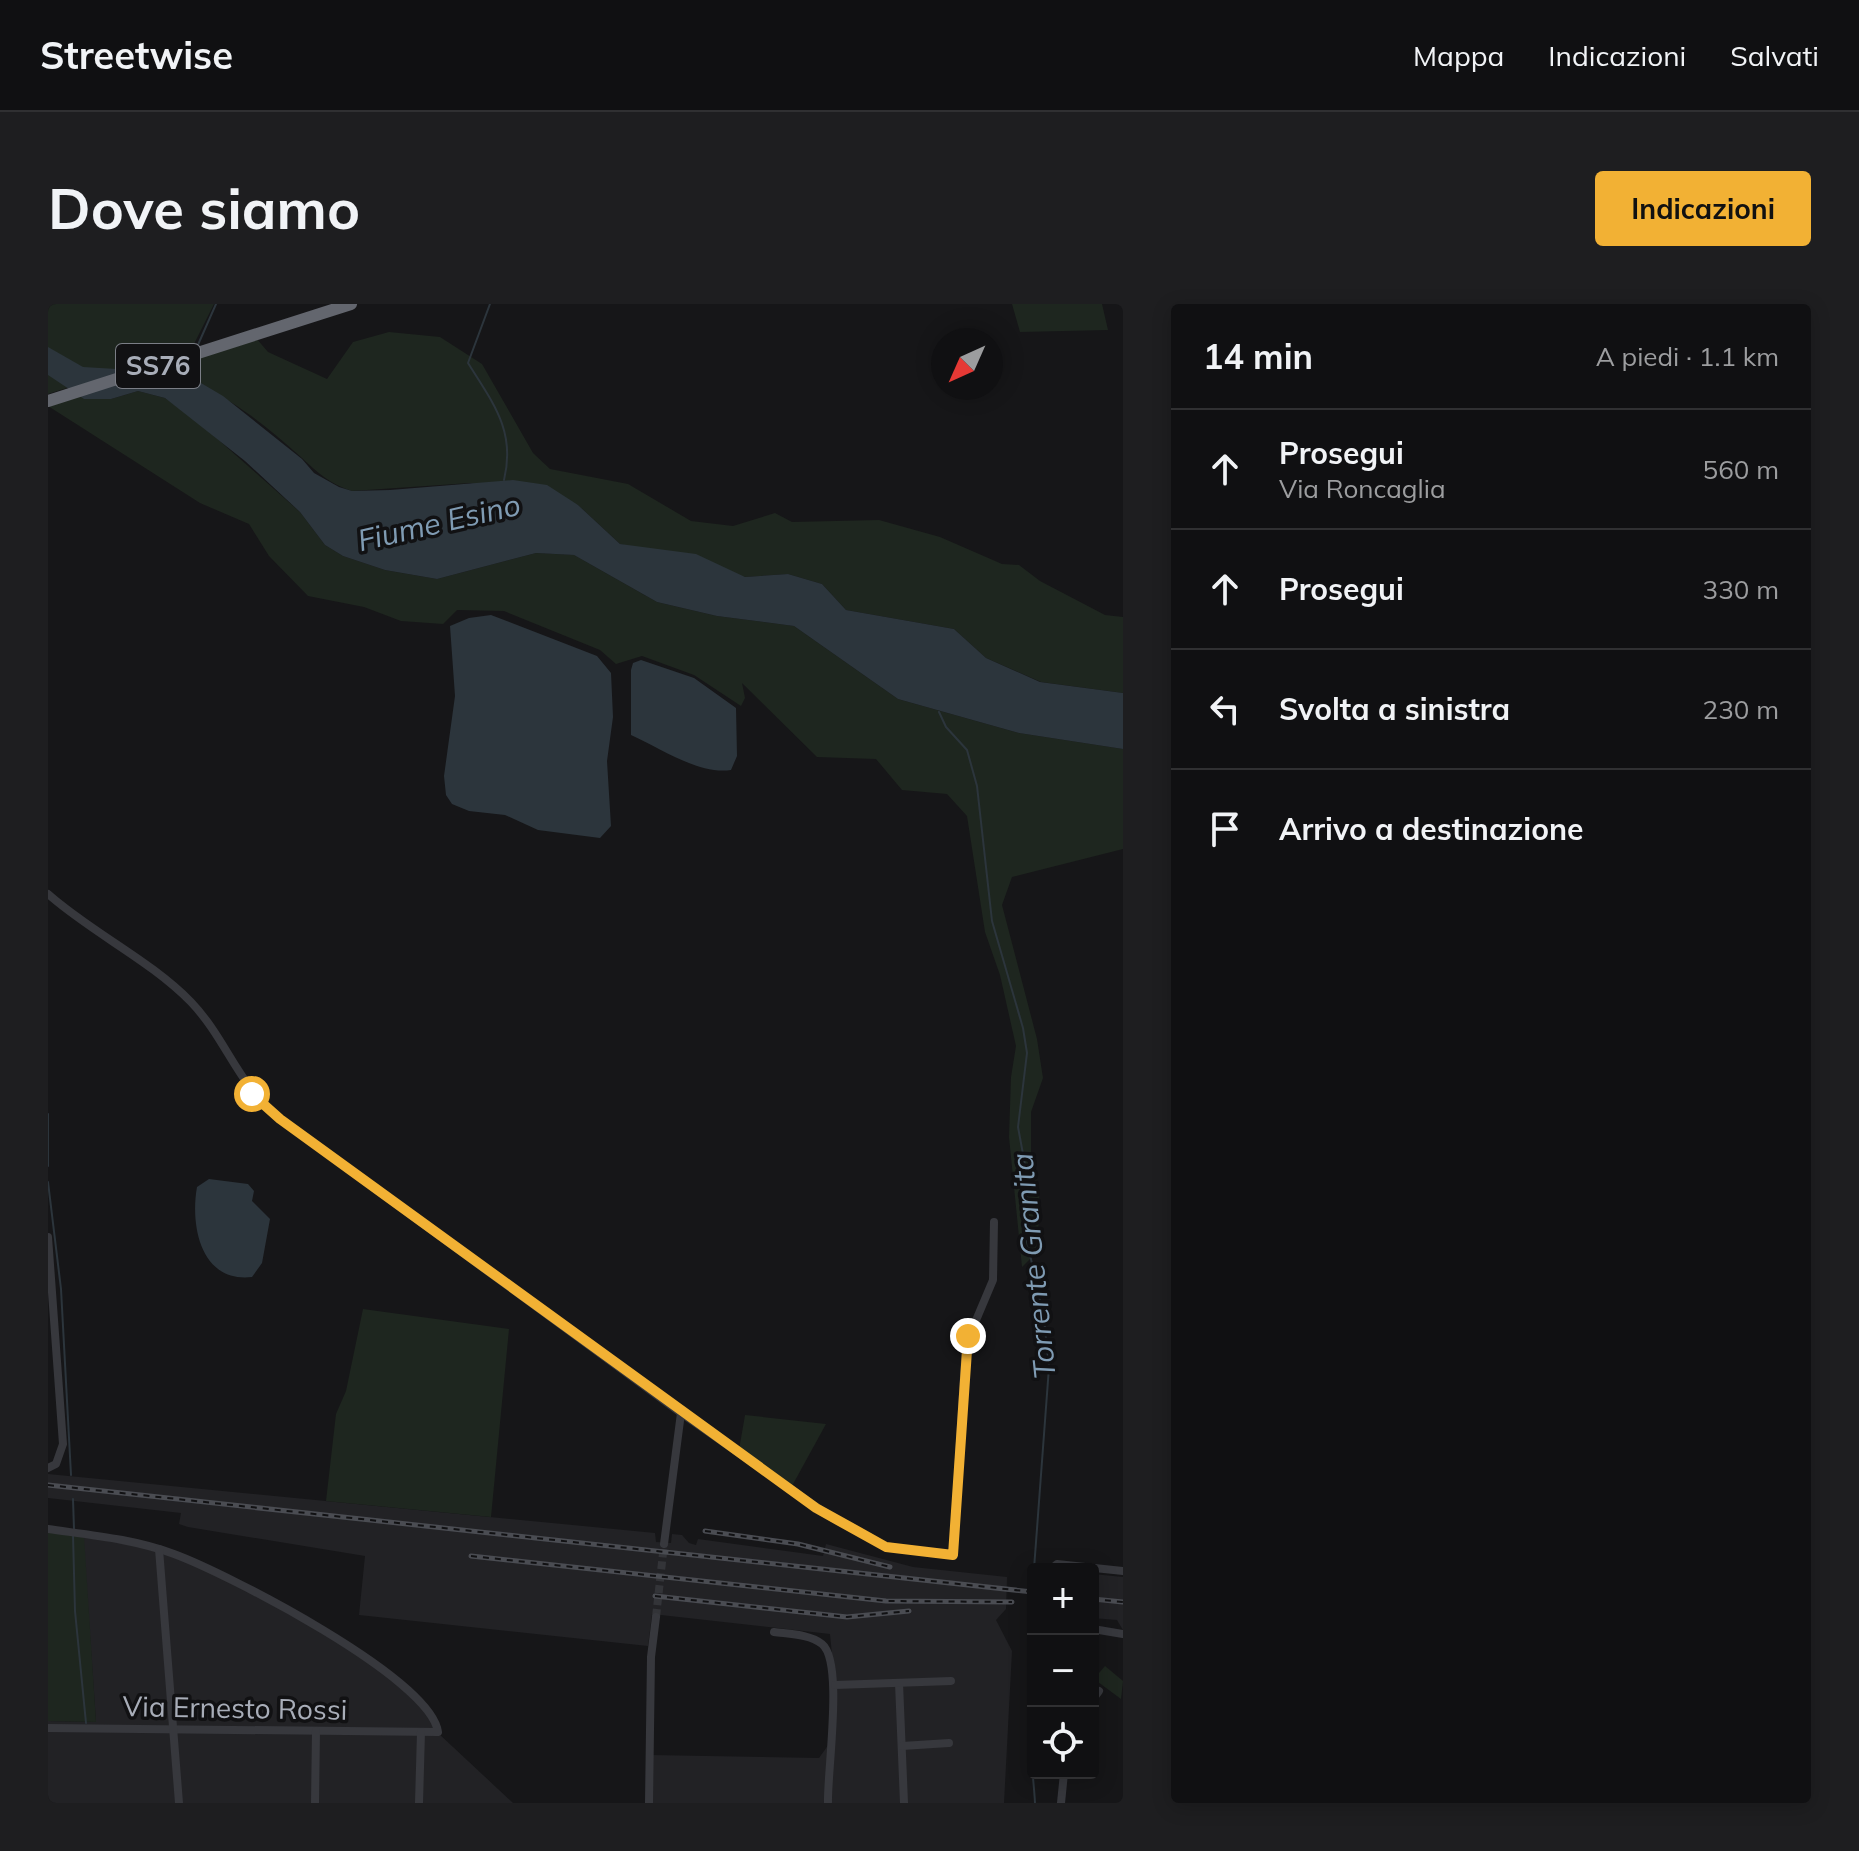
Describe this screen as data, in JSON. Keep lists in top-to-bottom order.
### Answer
{
  "streets": {
    "highway": ["SS76"],
    "street": ["Via Ernesto Rossi"]
  },
  "water": ["Fiume Esino", "Torrente Granita"],
  "north": "bottom left",
  "page": {
    "header": "Streetwise",
    "nav": ["Mappa", "Indicazioni", "Salvati"],
    "buttons": "Indicazioni",
    "title": "Dove siamo",
    "heading": ["14 min", "A piedi · 1.1 km"],
    "list": [
      ["Prosegui", "Via Roncaglia", "560 m"],
      ["Prosegui", "330 m"],
      ["Svolta a sinistra", "230 m"],
      "Arrivo a destinazione"
    ],
    "map_buttons": ["+", "−"]
  }
}
